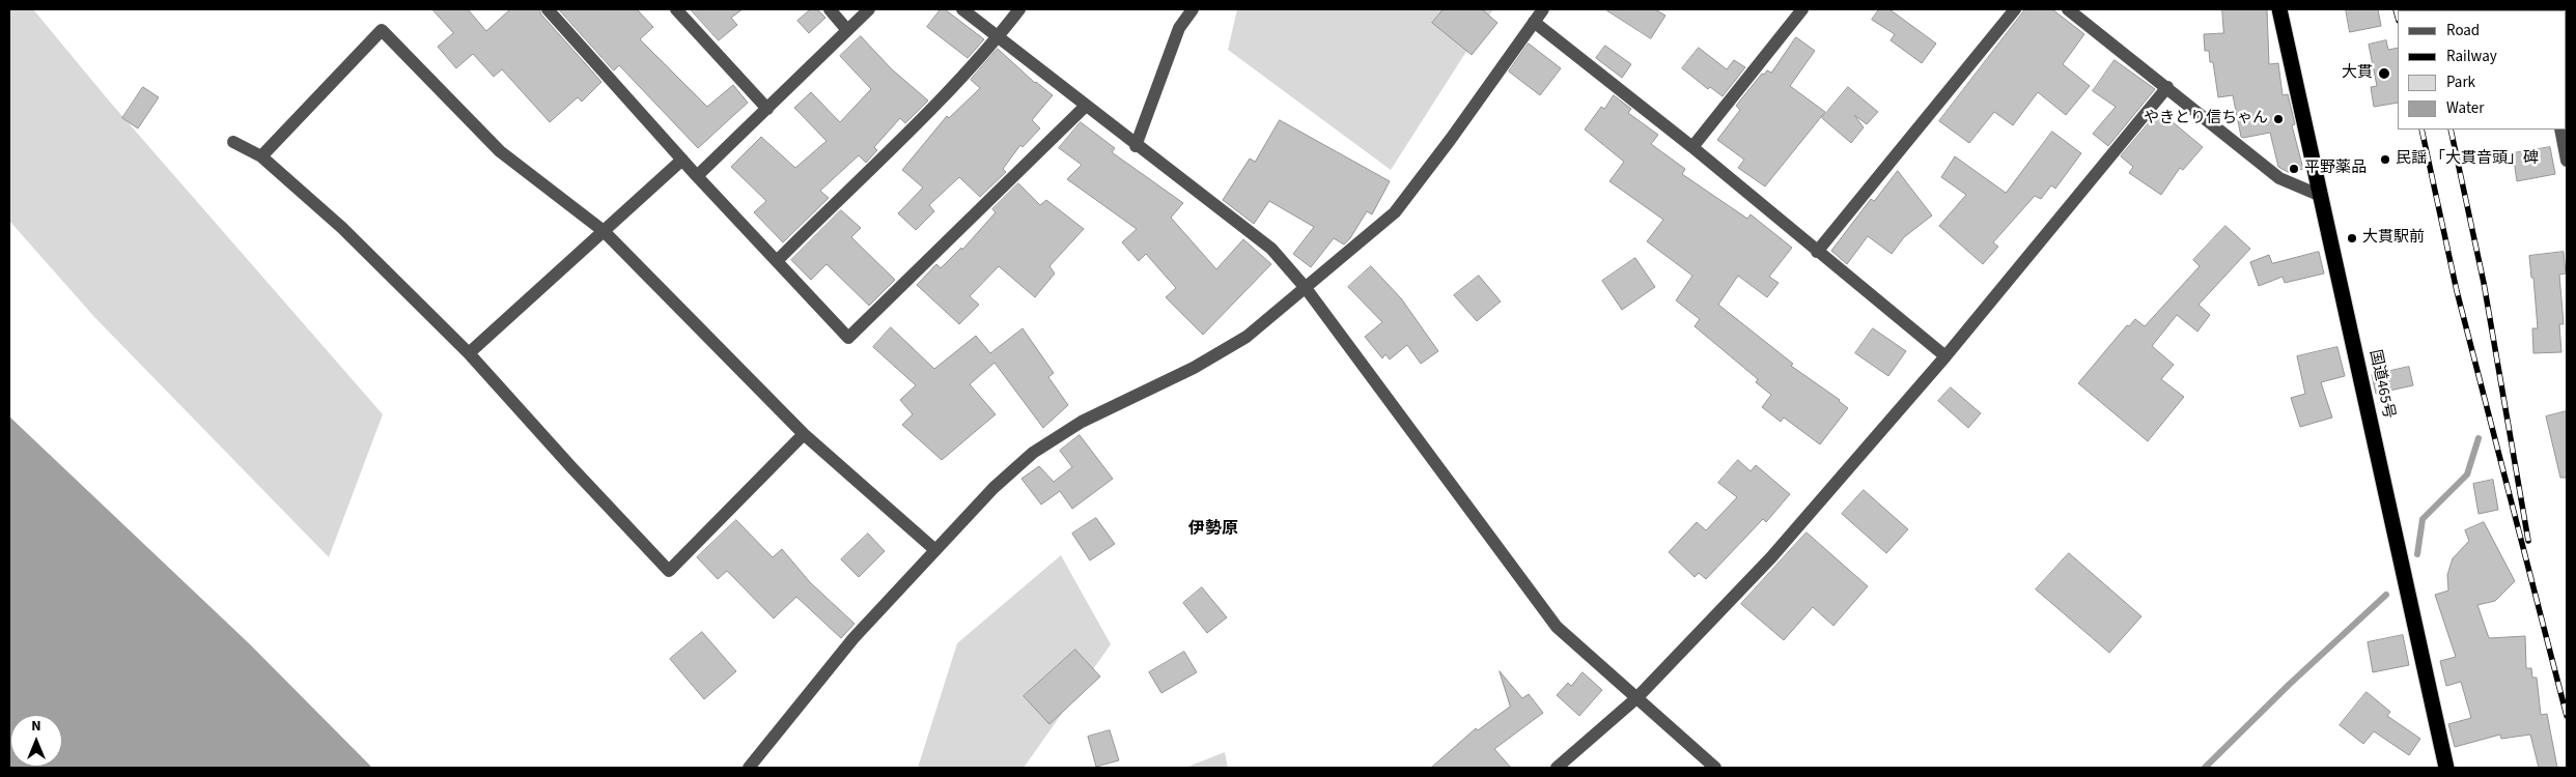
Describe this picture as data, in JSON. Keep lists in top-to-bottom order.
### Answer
{
  "streets": {
    "highway": ["国道465号"]
  },
  "districts": ["伊勢原"],
  "places": [
    "大貫",
    "やきとり信ちゃん",
    "民謡 「大貫音頭」碑",
    "平野薬品",
    "大貫駅前"
  ],
  "legend": [
    "Road",
    "Railway",
    "Park",
    "Water"
  ],
  "north": "top"
}
